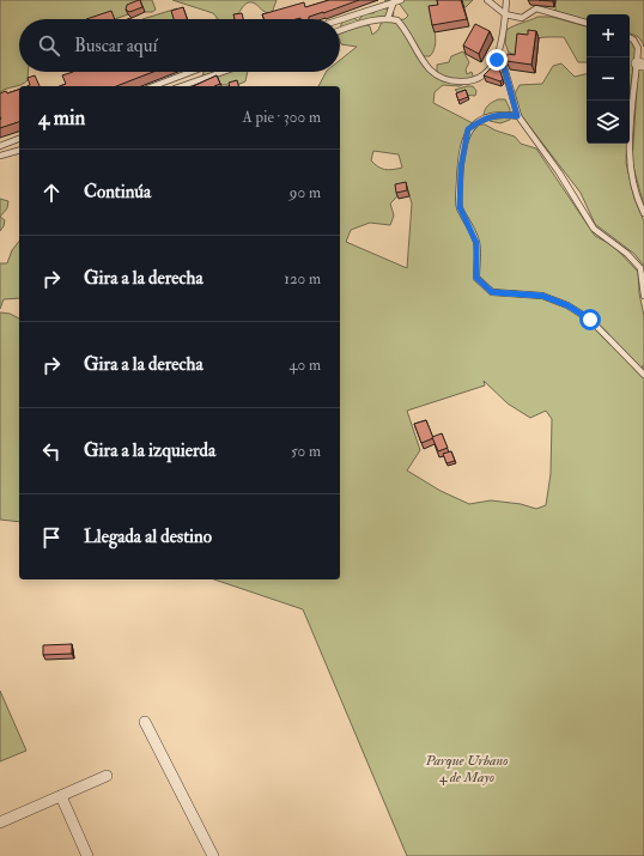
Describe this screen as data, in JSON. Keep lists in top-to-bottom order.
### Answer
{
  "parks": ["Parque Urbano 4 de Mayo"],
  "page": {
    "map_buttons": ["+", "−"],
    "search": "Buscar aquí",
    "heading": ["4 min", "A pie · 300 m"],
    "list": [
      ["Continúa", "90 m"],
      ["Gira a la derecha", "120 m"],
      ["Gira a la derecha", "40 m"],
      ["Gira a la izquierda", "50 m"],
      "Llegada al destino"
    ]
  }
}
